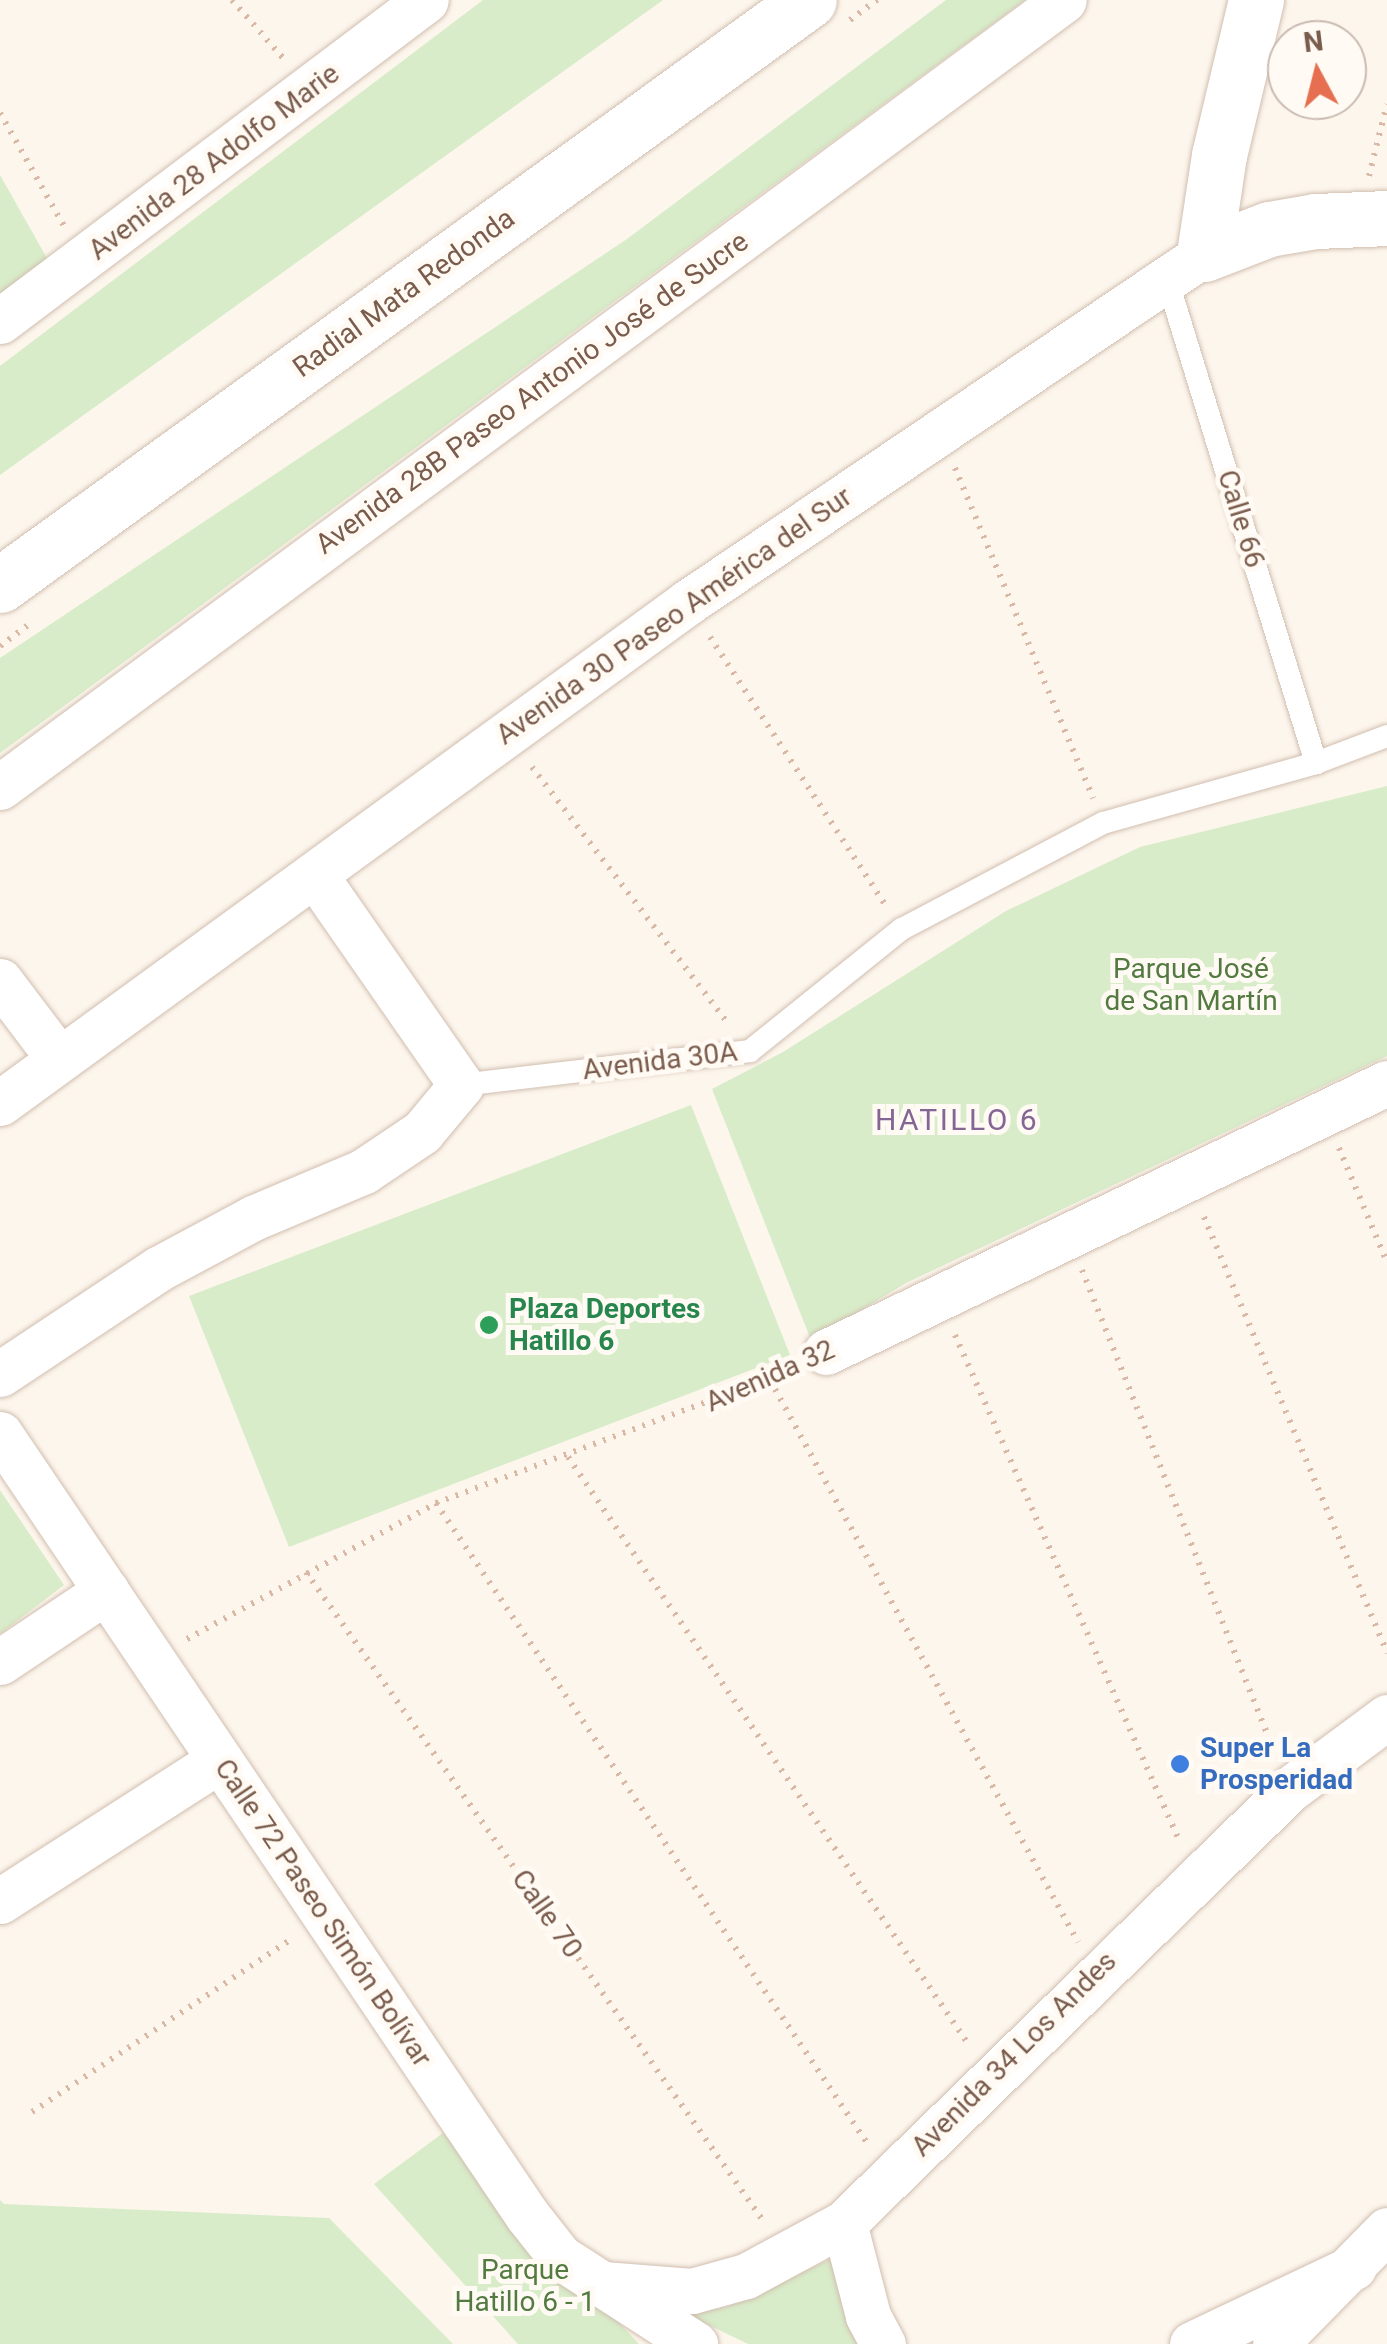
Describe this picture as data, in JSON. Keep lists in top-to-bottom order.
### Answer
{
  "streets": {
    "main road": ["Radial Mata Redonda", "Calle 66", "Avenida 30 Paseo América del Sur"],
    "street": [
      "Avenida 28 Adolfo Marie",
      "Avenida 28B Paseo Antonio José de Sucre",
      "Avenida 32",
      "Calle 72 Paseo Simón Bolívar",
      "Avenida 34 Los Andes"
    ],
    "lane": ["Avenida 30A"],
    "path": ["Calle 70"]
  },
  "crossings": [
    ["Calle 66", "Avenida 30 Paseo América del Sur"],
    ["Calle 66", "Avenida 30A"],
    ["Avenida 32", "Calle 72 Paseo Simón Bolívar"],
    ["Avenida 32", "Calle 70"],
    ["Calle 72 Paseo Simón Bolívar", "Avenida 34 Los Andes"],
    ["Calle 70", "Avenida 34 Los Andes"]
  ],
  "districts": ["HATILLO 6"],
  "parks": ["Parque José de San Martín", "Parque Hatillo 6 - 1"],
  "places": ["Plaza Deportes Hatillo 6", "Super La Prosperidad"],
  "north": "top"
}
